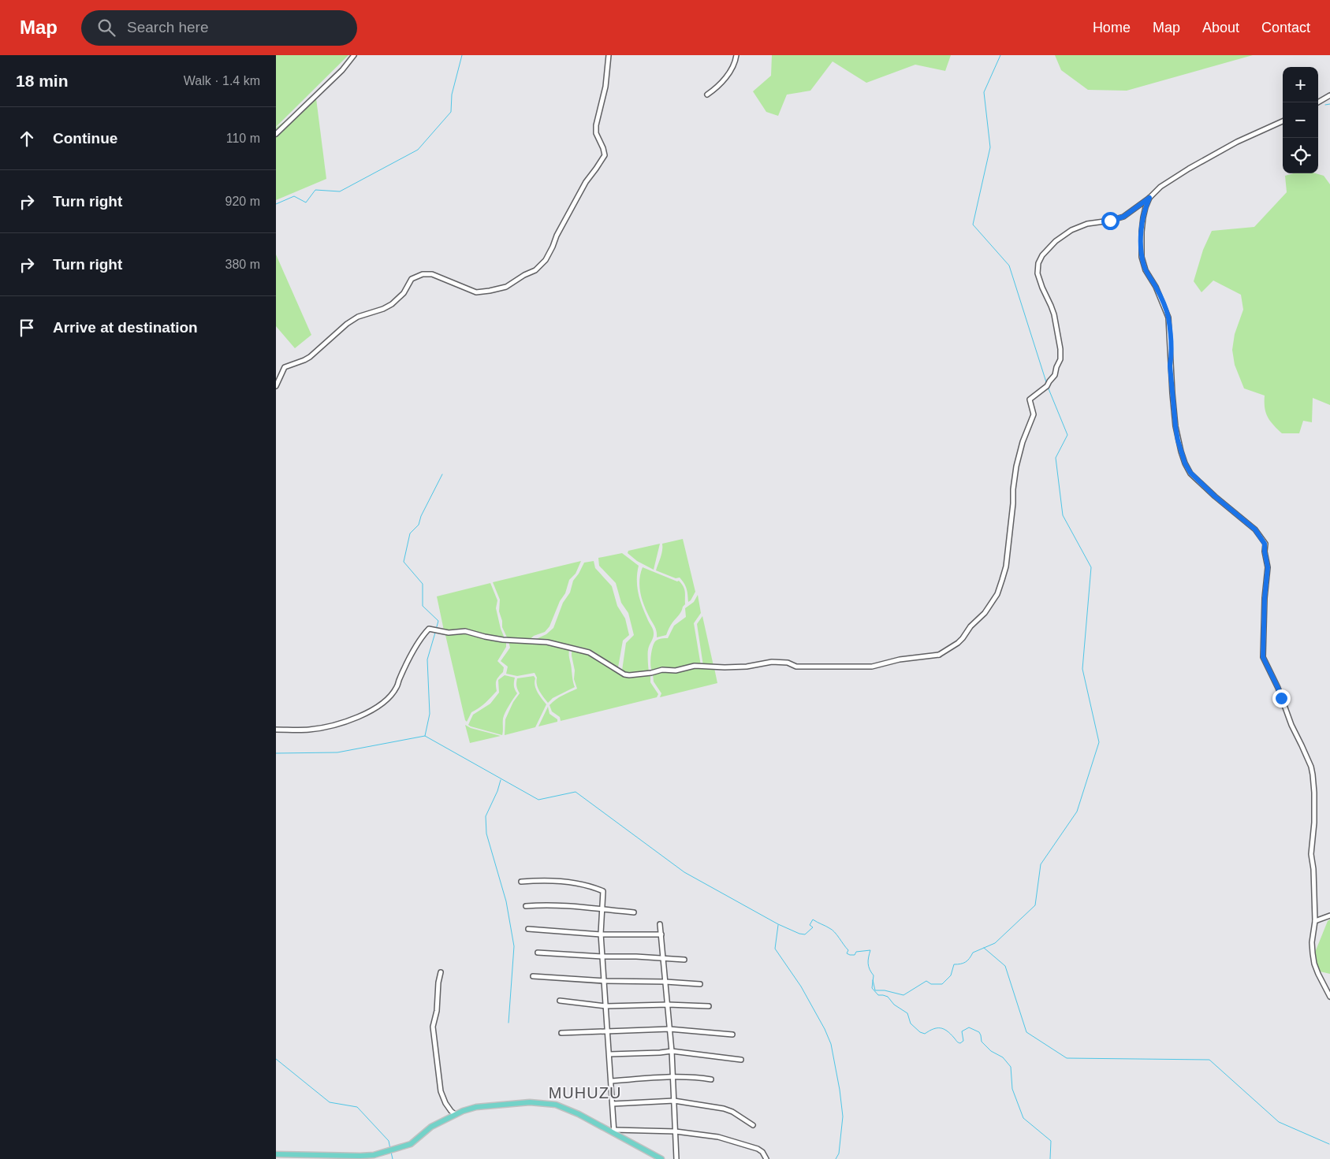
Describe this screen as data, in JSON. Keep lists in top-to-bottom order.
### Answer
{
  "districts": ["MUHUZU"],
  "page": {
    "header": "Map",
    "search": "Search here",
    "nav": [
      "Home",
      "Map",
      "About",
      "Contact"
    ],
    "heading": ["18 min", "Walk · 1.4 km"],
    "map_buttons": ["+", "−"],
    "list": [
      ["Continue", "110 m"],
      ["Turn right", "920 m"],
      ["Turn right", "380 m"],
      "Arrive at destination"
    ]
  }
}
